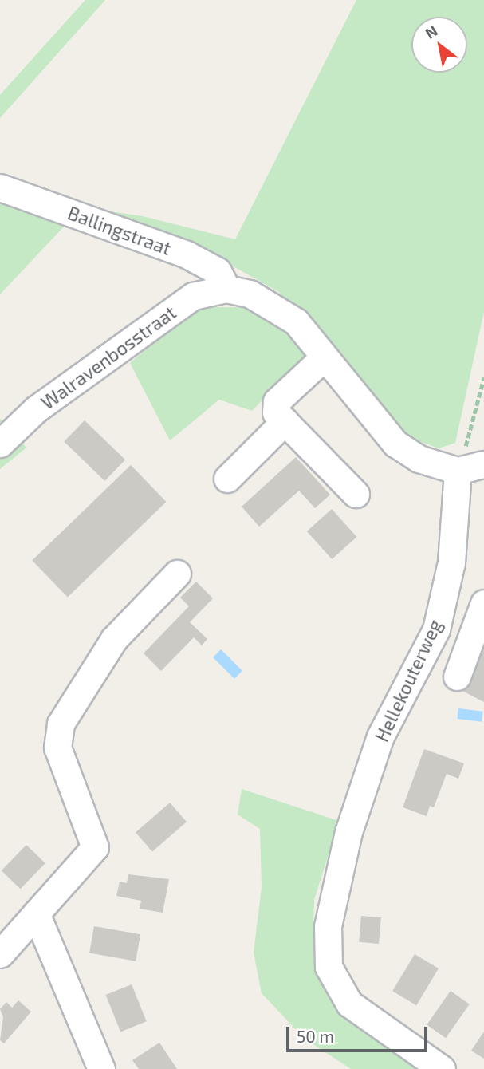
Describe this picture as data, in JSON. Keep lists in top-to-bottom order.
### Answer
{
  "streets": {
    "street": ["Ballingstraat", "Walravenbosstraat", "Hellekouterweg"]
  },
  "crossings": [
    ["Ballingstraat", "Walravenbosstraat"]
  ],
  "scale_bar": "50 m",
  "north": "top left"
}
